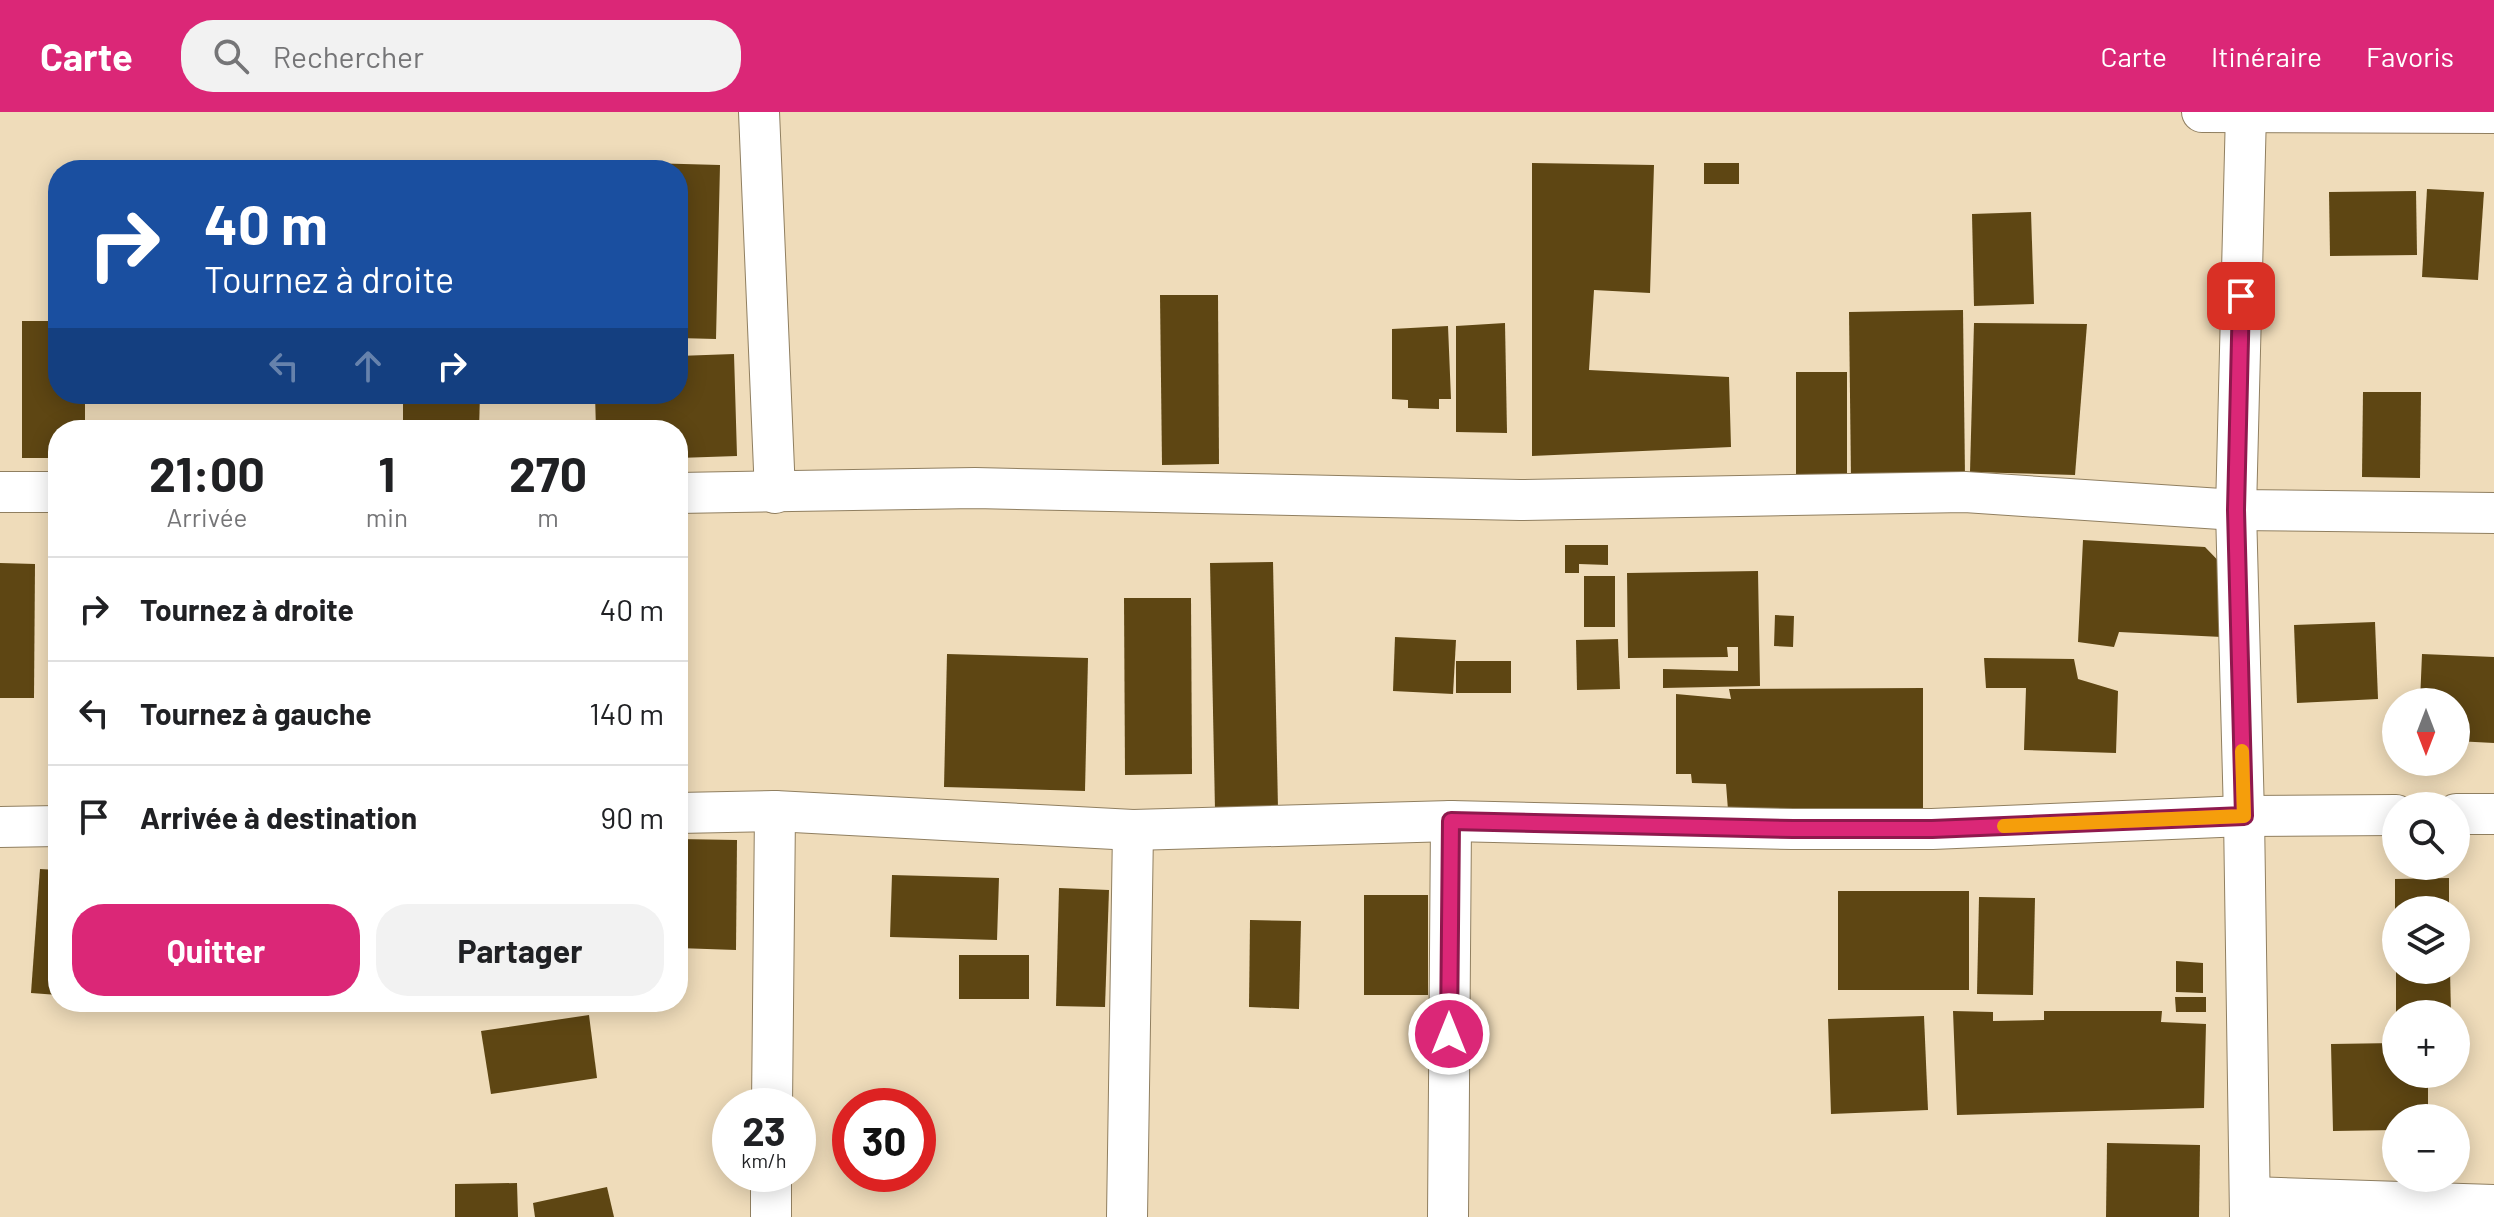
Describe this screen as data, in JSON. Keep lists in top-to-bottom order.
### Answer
{
  "north": "bottom",
  "page": {
    "header": "Carte",
    "search": "Rechercher",
    "nav": ["Carte", "Itinéraire", "Favoris"],
    "turn": ["40 m", "Tournez à droite"],
    "eta": [
      "21:00",
      "Arrivée",
      "1",
      "min",
      "270",
      "m"
    ],
    "list": [
      {
        "name": "Tournez à droite",
        "value": "40 m"
      },
      {
        "name": "Tournez à gauche",
        "value": "140 m"
      },
      {
        "name": "Arrivée à destination",
        "value": "90 m"
      }
    ],
    "map_buttons": ["+", "−"],
    "buttons": ["Quitter", "Partager"],
    "speed": "23 km/h",
    "limit": "30"
  }
}
